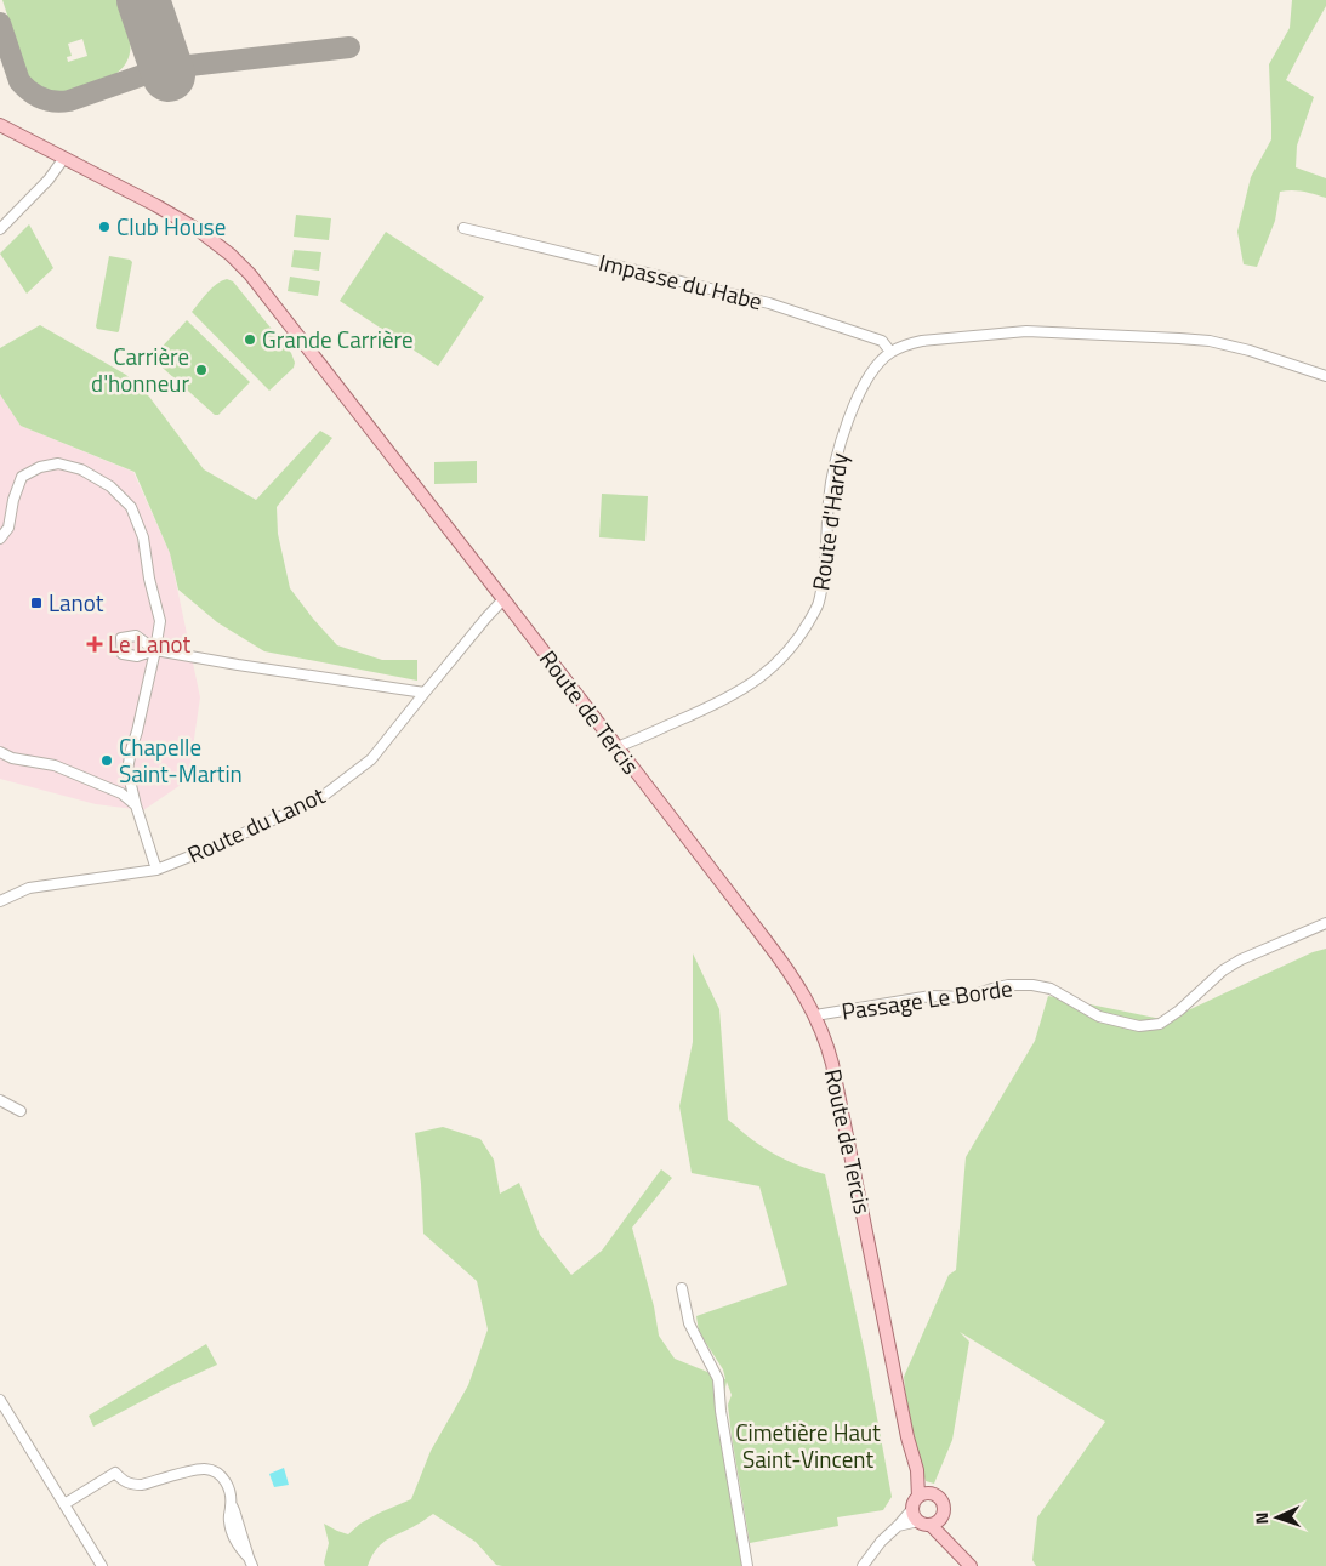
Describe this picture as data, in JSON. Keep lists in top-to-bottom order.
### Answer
{
  "streets": {
    "main road": ["Route de Tercis"],
    "street": [
      "Impasse du Habe",
      "Route d'Hardy",
      "Route du Lanot",
      "Passage Le Borde"
    ]
  },
  "crossings": [
    ["Impasse du Habe", "Route d'Hardy"],
    ["Route d'Hardy", "Route de Tercis"],
    ["Route de Tercis", "Route du Lanot"],
    ["Route de Tercis", "Passage Le Borde"]
  ],
  "parks": ["Cimetière Haut Saint-Vincent"],
  "places": {
    "other": [
      "Club House",
      "Grande Carrière",
      "Carrière d'honneur",
      "Chapelle Saint-Martin"
    ],
    "transit": ["Lanot"],
    "health": ["Le Lanot"]
  },
  "north": "left"
}
